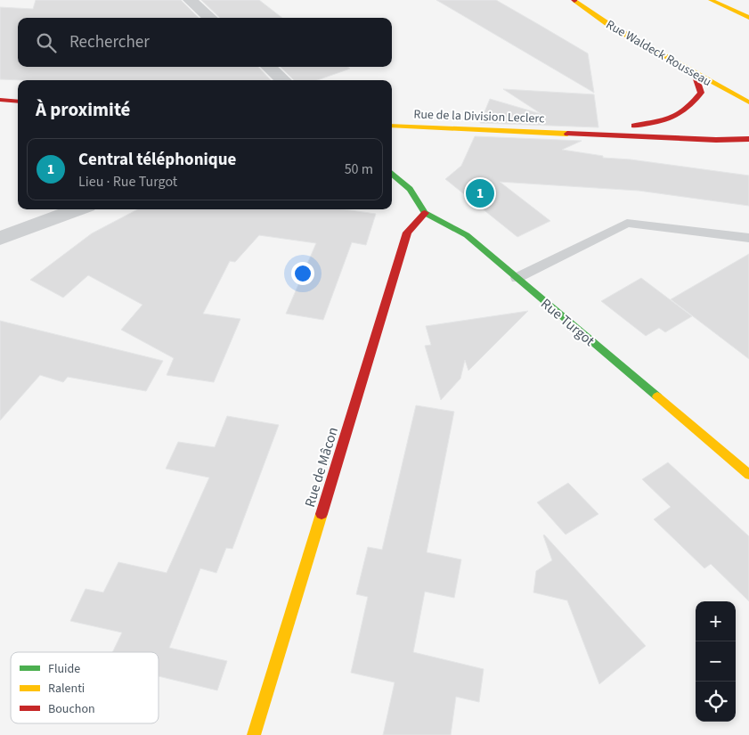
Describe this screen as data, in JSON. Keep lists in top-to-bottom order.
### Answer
{
  "streets": {
    "main road": [
      "Rue Waldeck Rousseau",
      "Rue de la Division Leclerc",
      "Rue Turgot",
      "Rue de Mâcon"
    ]
  },
  "crossings": [
    ["Rue Waldeck Rousseau", "Rue de la Division Leclerc"],
    ["Rue Turgot", "Rue de Mâcon"]
  ],
  "legend": ["Fluide", "Ralenti", "Bouchon"],
  "page": {
    "search": "Rechercher",
    "heading": "À proximité",
    "list": [
      {
        "mark": "1",
        "name": "Central téléphonique",
        "note": "Lieu · Rue Turgot",
        "value": "50 m"
      }
    ],
    "pins": "1",
    "map_buttons": ["+", "−"]
  }
}
